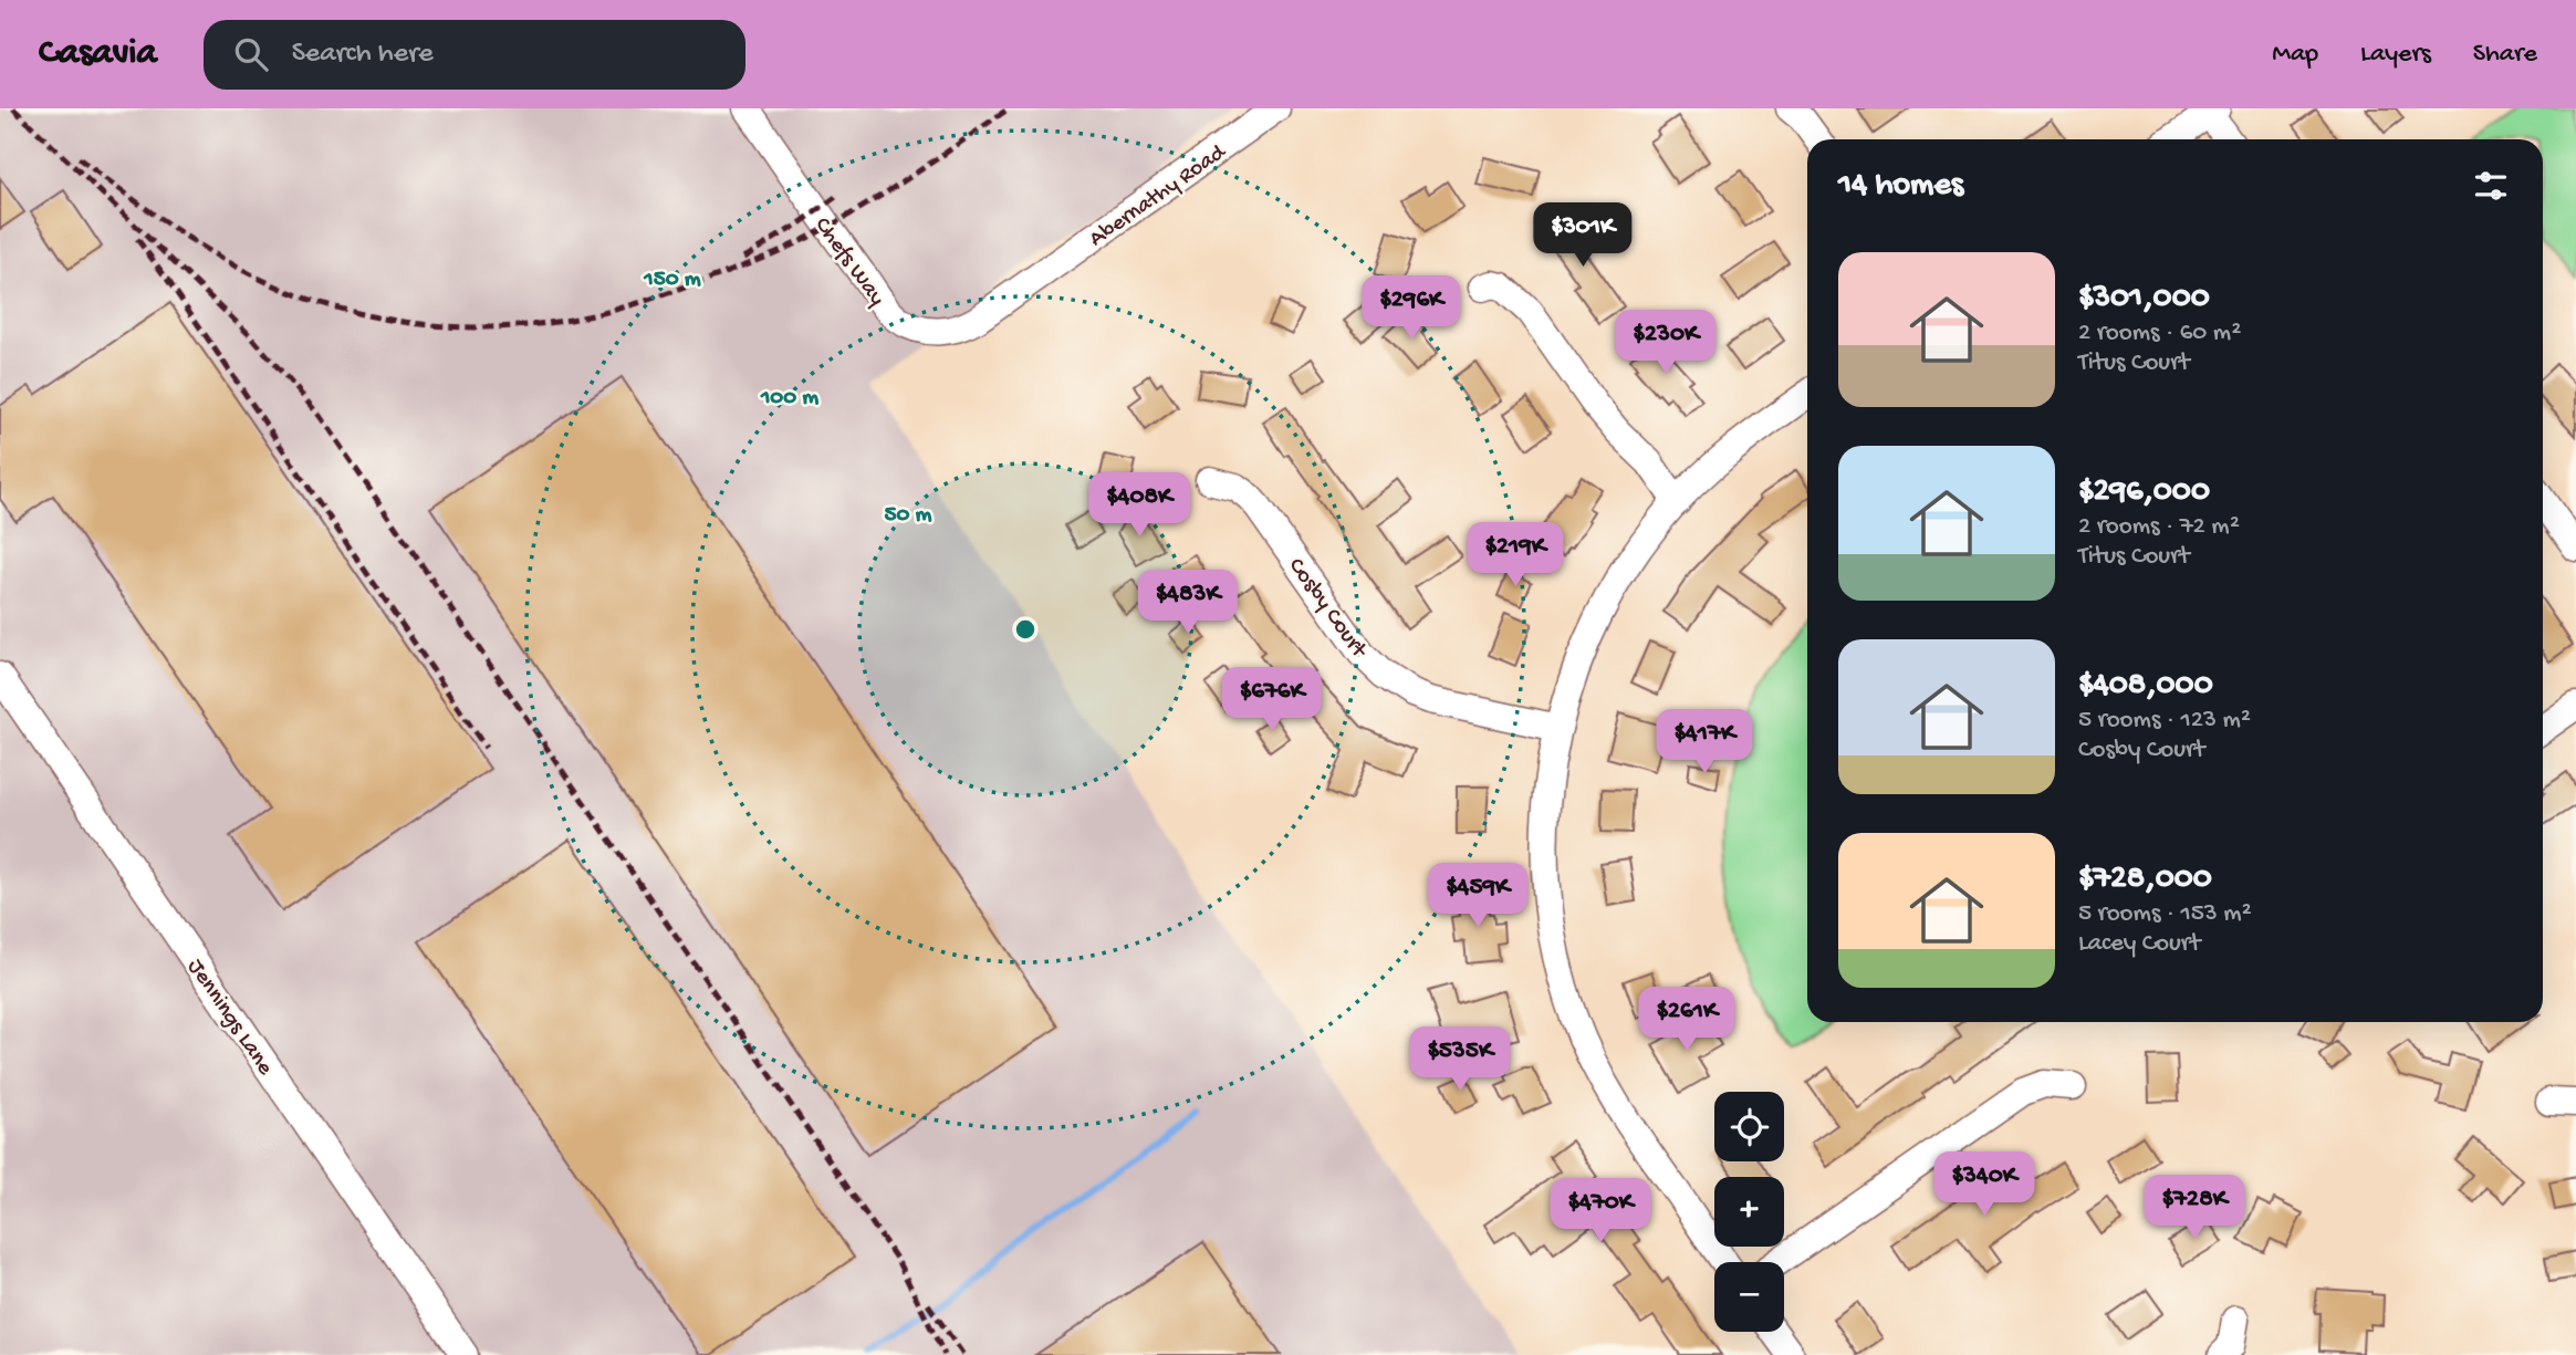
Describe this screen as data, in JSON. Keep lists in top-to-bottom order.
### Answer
{
  "streets": {
    "street": [
      "Abernathy Road",
      "Chefs Way",
      "Cosby Court",
      "Jennings Lane"
    ]
  },
  "crossings": [
    ["Abernathy Road", "Chefs Way"]
  ],
  "page": {
    "header": "Casavia",
    "search": "Search here",
    "nav": ["Map", "Layers", "Share"],
    "heading": "14 homes",
    "price": [
      "$301K",
      "$296K",
      "$230K",
      "$408K",
      "$219K",
      "$483K",
      "$676K",
      "$417K",
      "$459K",
      "$261K",
      "$535K",
      "$340K",
      "$728K",
      "$470K"
    ],
    "list": [
      {
        "name": "$301,000",
        "note": "2 rooms · 60 m² · Titus Court"
      },
      {
        "name": "$296,000",
        "note": "2 rooms · 72 m² · Titus Court"
      },
      {
        "name": "$408,000",
        "note": "5 rooms · 123 m² · Cosby Court"
      },
      {
        "name": "$728,000",
        "note": "5 rooms · 153 m² · Lacey Court"
      }
    ],
    "map_buttons": ["+", "−"]
  },
  "rings": ["150 m", "100 m", "50 m"]
}
